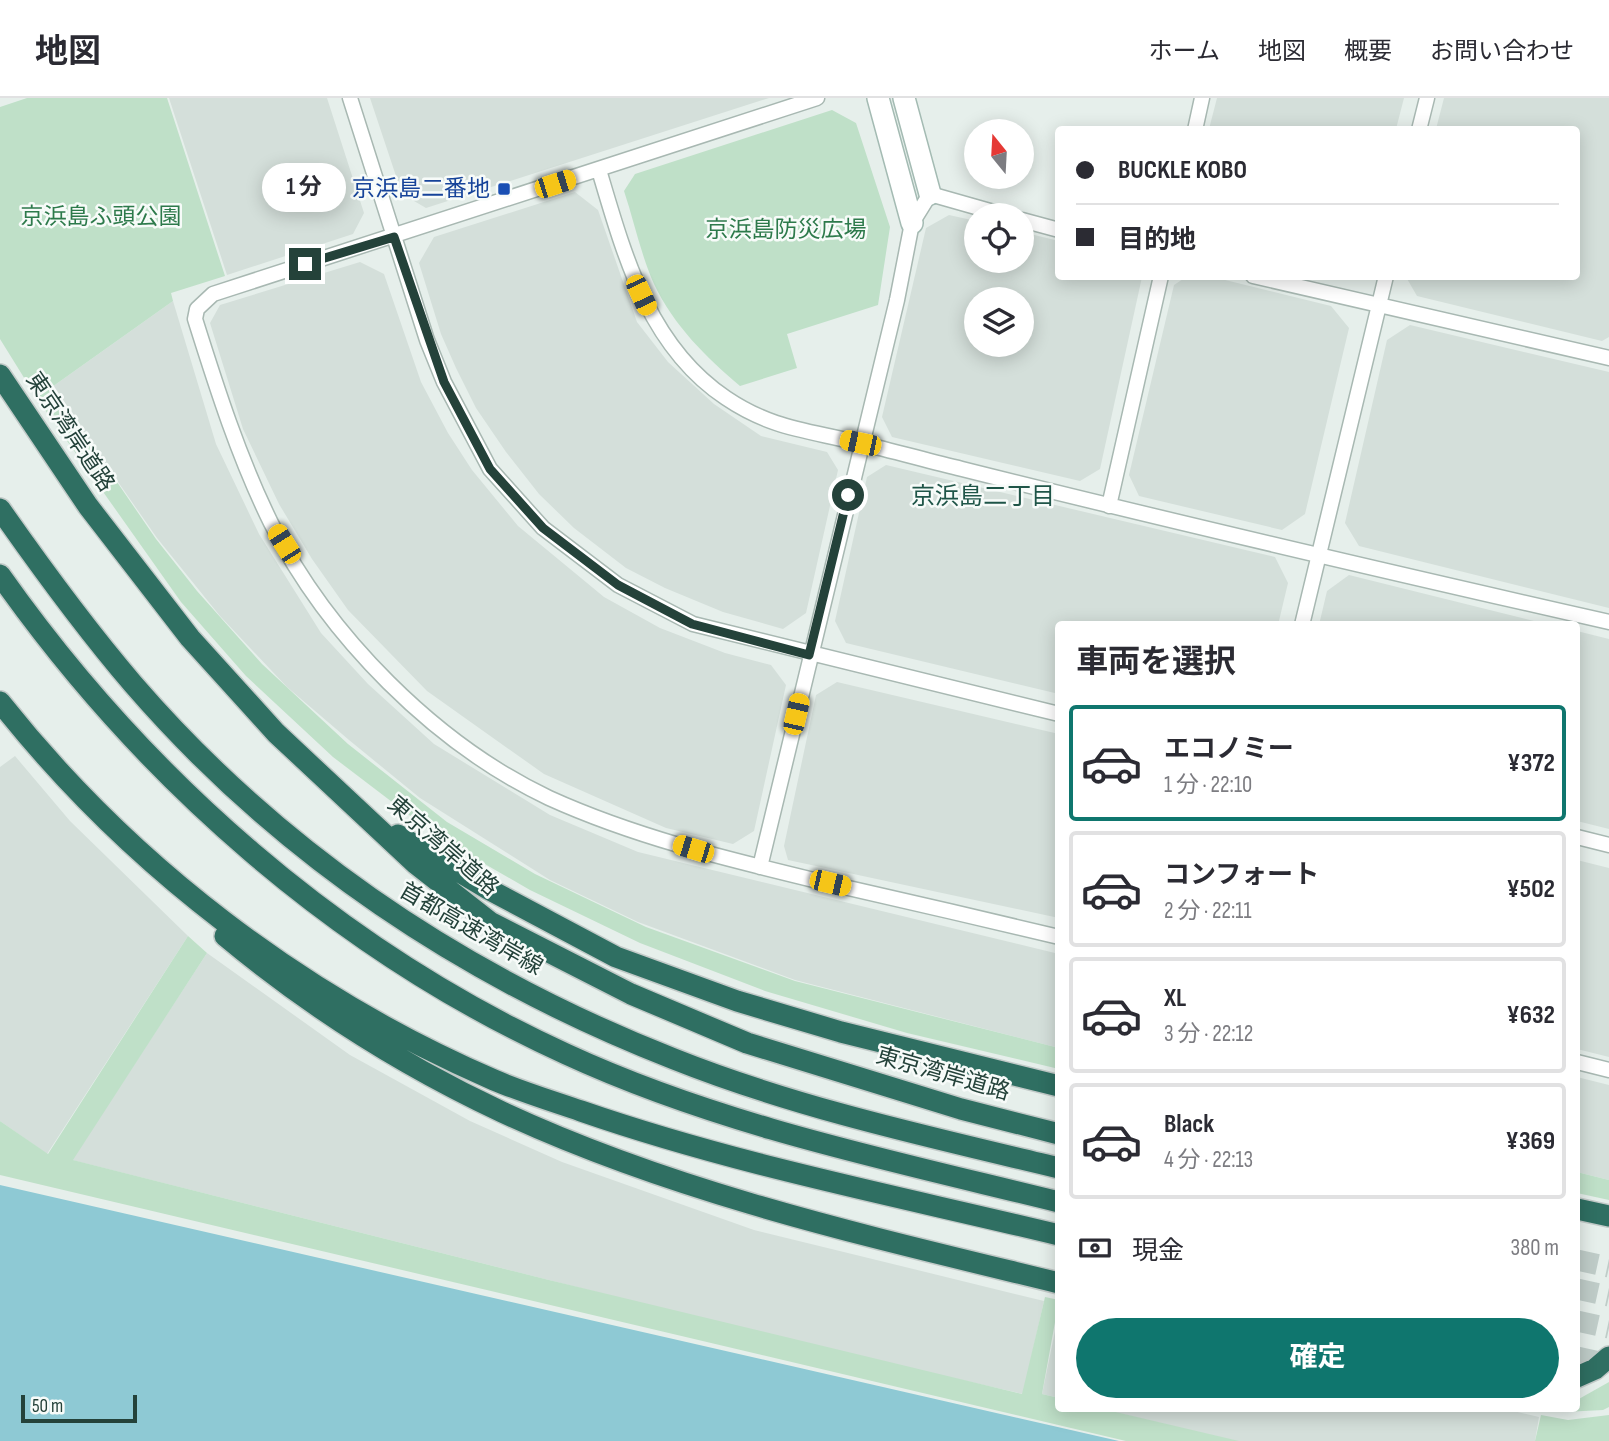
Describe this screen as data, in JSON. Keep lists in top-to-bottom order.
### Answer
{
  "streets": {
    "highway": ["東京湾岸道路", "首都高速湾岸線"]
  },
  "districts": ["京浜島二丁目"],
  "parks": ["京浜島ふ頭公園", "京浜島防災広場"],
  "places": {
    "transit": ["京浜島二番地"]
  },
  "scale_bar": "50 m",
  "north": "top",
  "page": {
    "header": "地図",
    "nav": [
      "ホーム",
      "地図",
      "概要",
      "お問い合わせ"
    ],
    "banner": ["BUCKLE KOBO", "目的地"],
    "bubble": "1 分",
    "heading": "車両を選択",
    "list": [
      {
        "name": "エコノミー",
        "note": "1 分 · 22:10",
        "value": "¥372"
      },
      {
        "name": "コンフォート",
        "note": "2 分 · 22:11",
        "value": "¥502"
      },
      {
        "name": "XL",
        "note": "3 分 · 22:12",
        "value": "¥632"
      },
      {
        "name": "Black",
        "note": "4 分 · 22:13",
        "value": "¥369"
      }
    ],
    "pay": ["現金", "380 m"],
    "buttons": "確定",
    "scale": "50 m"
  }
}
